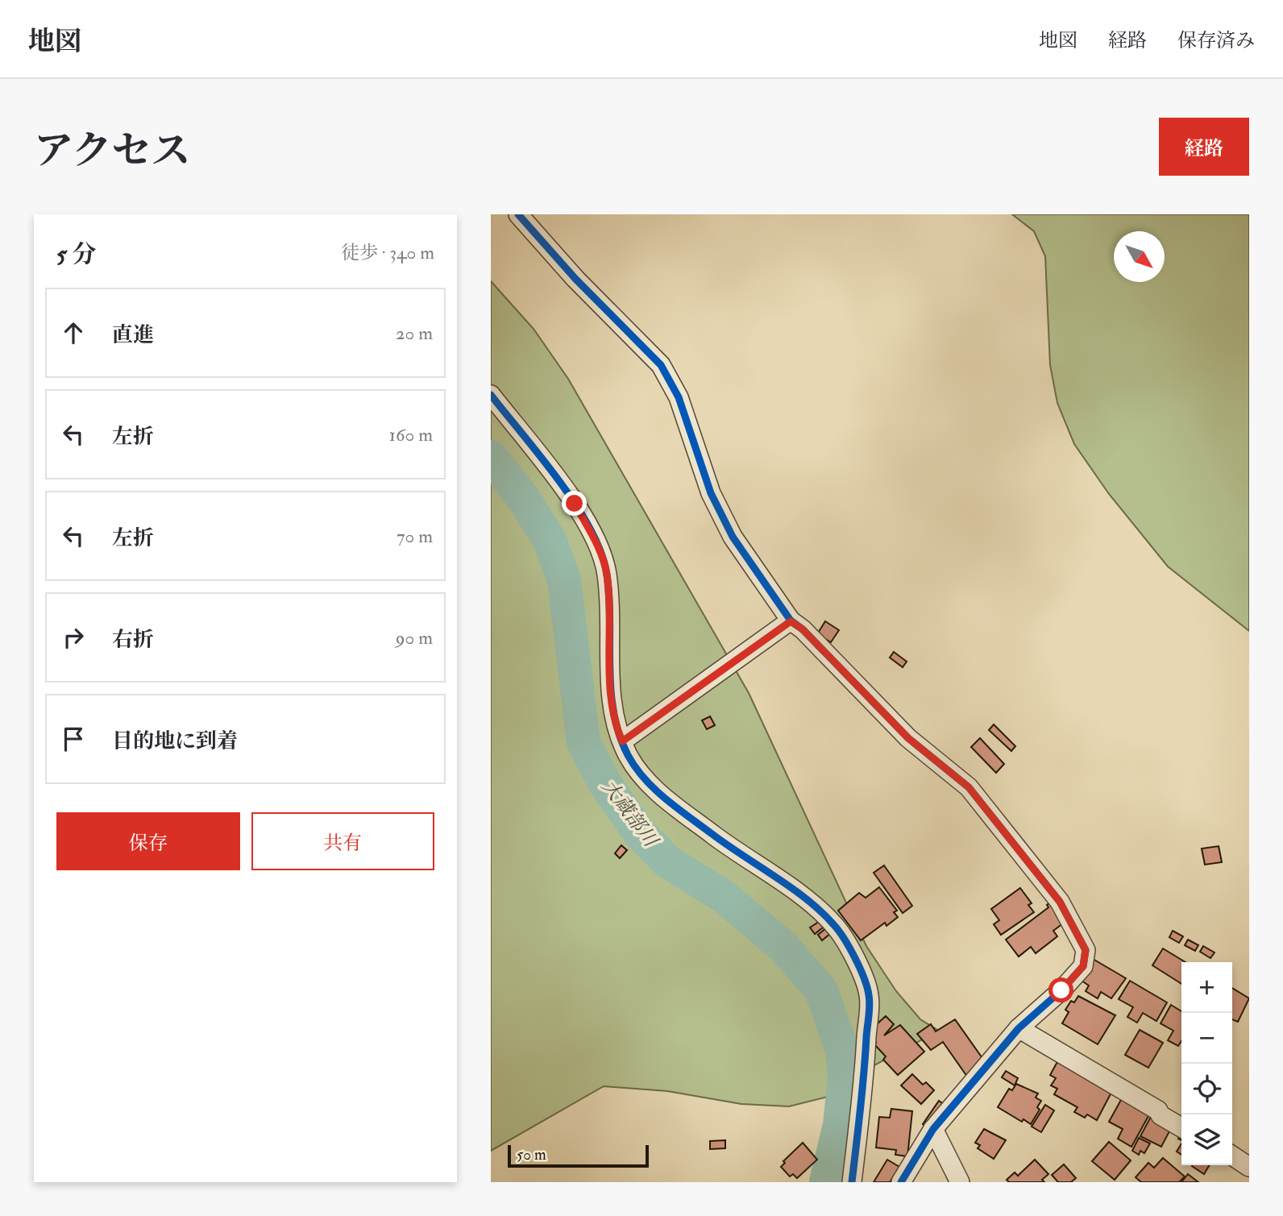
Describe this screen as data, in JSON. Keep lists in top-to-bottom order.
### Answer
{
  "water": ["大蔵部川"],
  "scale_bar": "50 m",
  "north": "bottom right",
  "page": {
    "header": "地図",
    "nav": ["地図", "経路", "保存済み"],
    "buttons": [
      "経路",
      ["保存", "共有"]
    ],
    "title": "アクセス",
    "heading": ["5 分", "徒歩 · 340 m"],
    "list": [
      ["直進", "20 m"],
      ["左折", "160 m"],
      ["左折", "70 m"],
      ["右折", "90 m"],
      "目的地に到着"
    ],
    "map_buttons": ["+", "−"],
    "scale": "50 m"
  }
}
